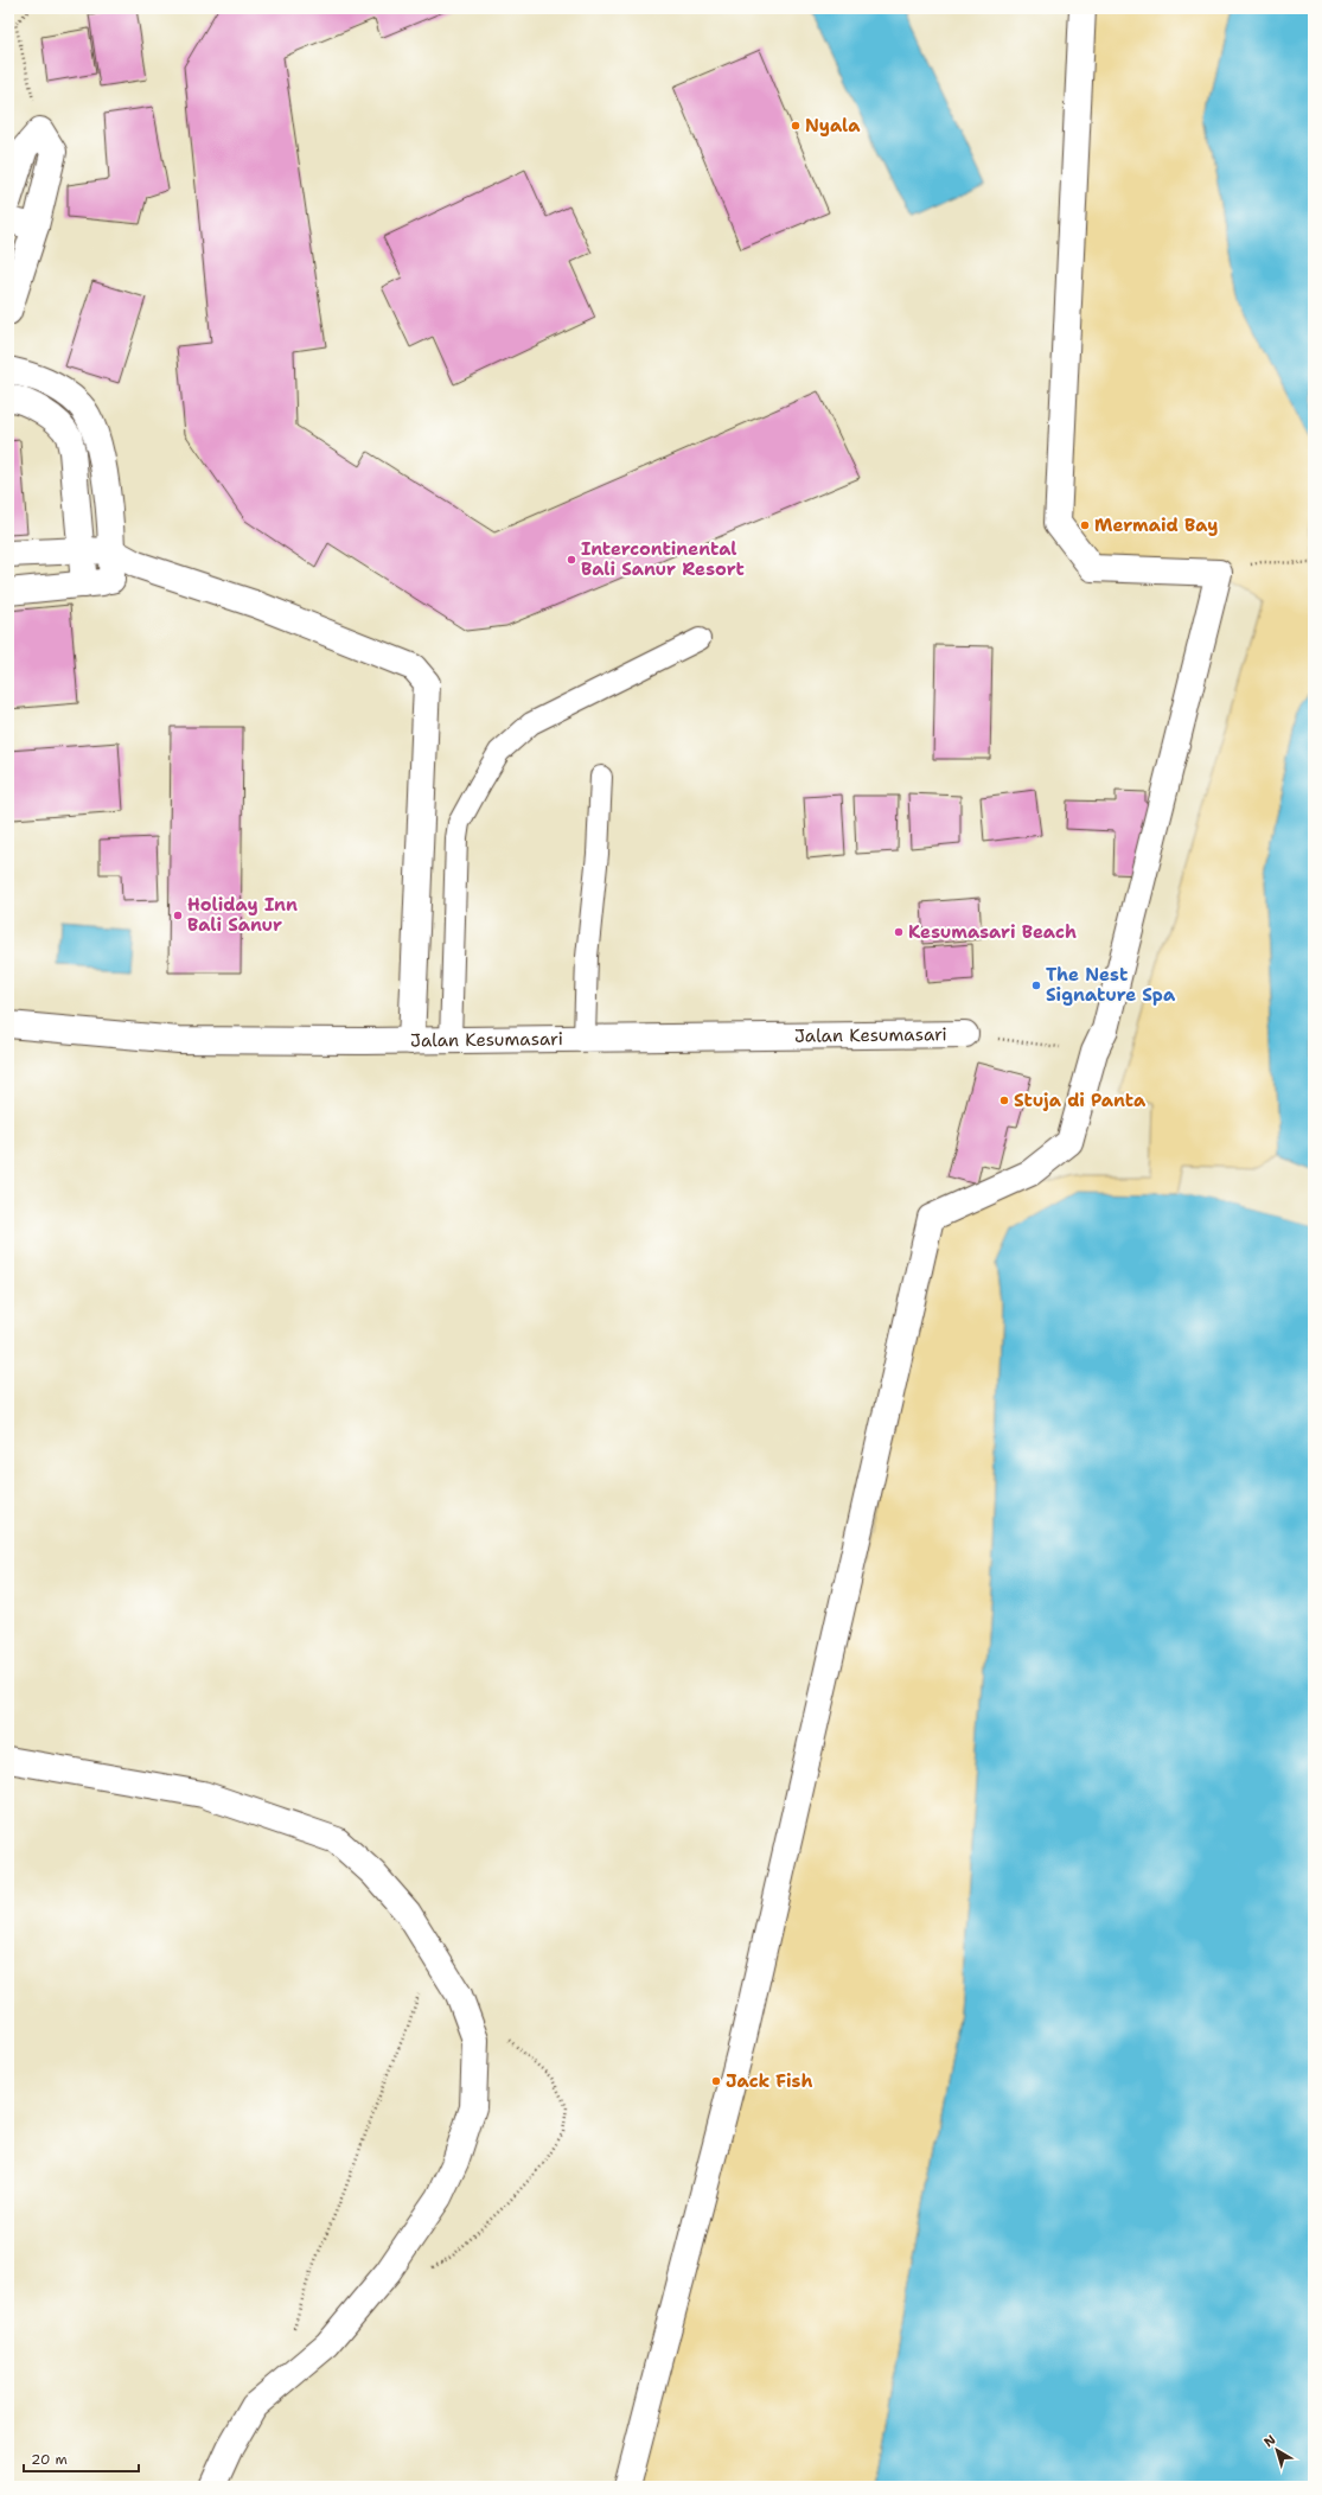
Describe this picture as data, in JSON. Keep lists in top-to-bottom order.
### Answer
{
  "streets": {
    "street": ["Jalan Kesumasari"]
  },
  "places": [
    "Nyala",
    "Mermaid Bay",
    "Intercontinental Bali Sanur Resort",
    "Holiday Inn Bali Sanur",
    "Kesumasari Beach",
    "The Nest Signature Spa",
    "Stuja di Panta",
    "Jack Fish"
  ],
  "scale_bar": "20 m",
  "north": "top left"
}
